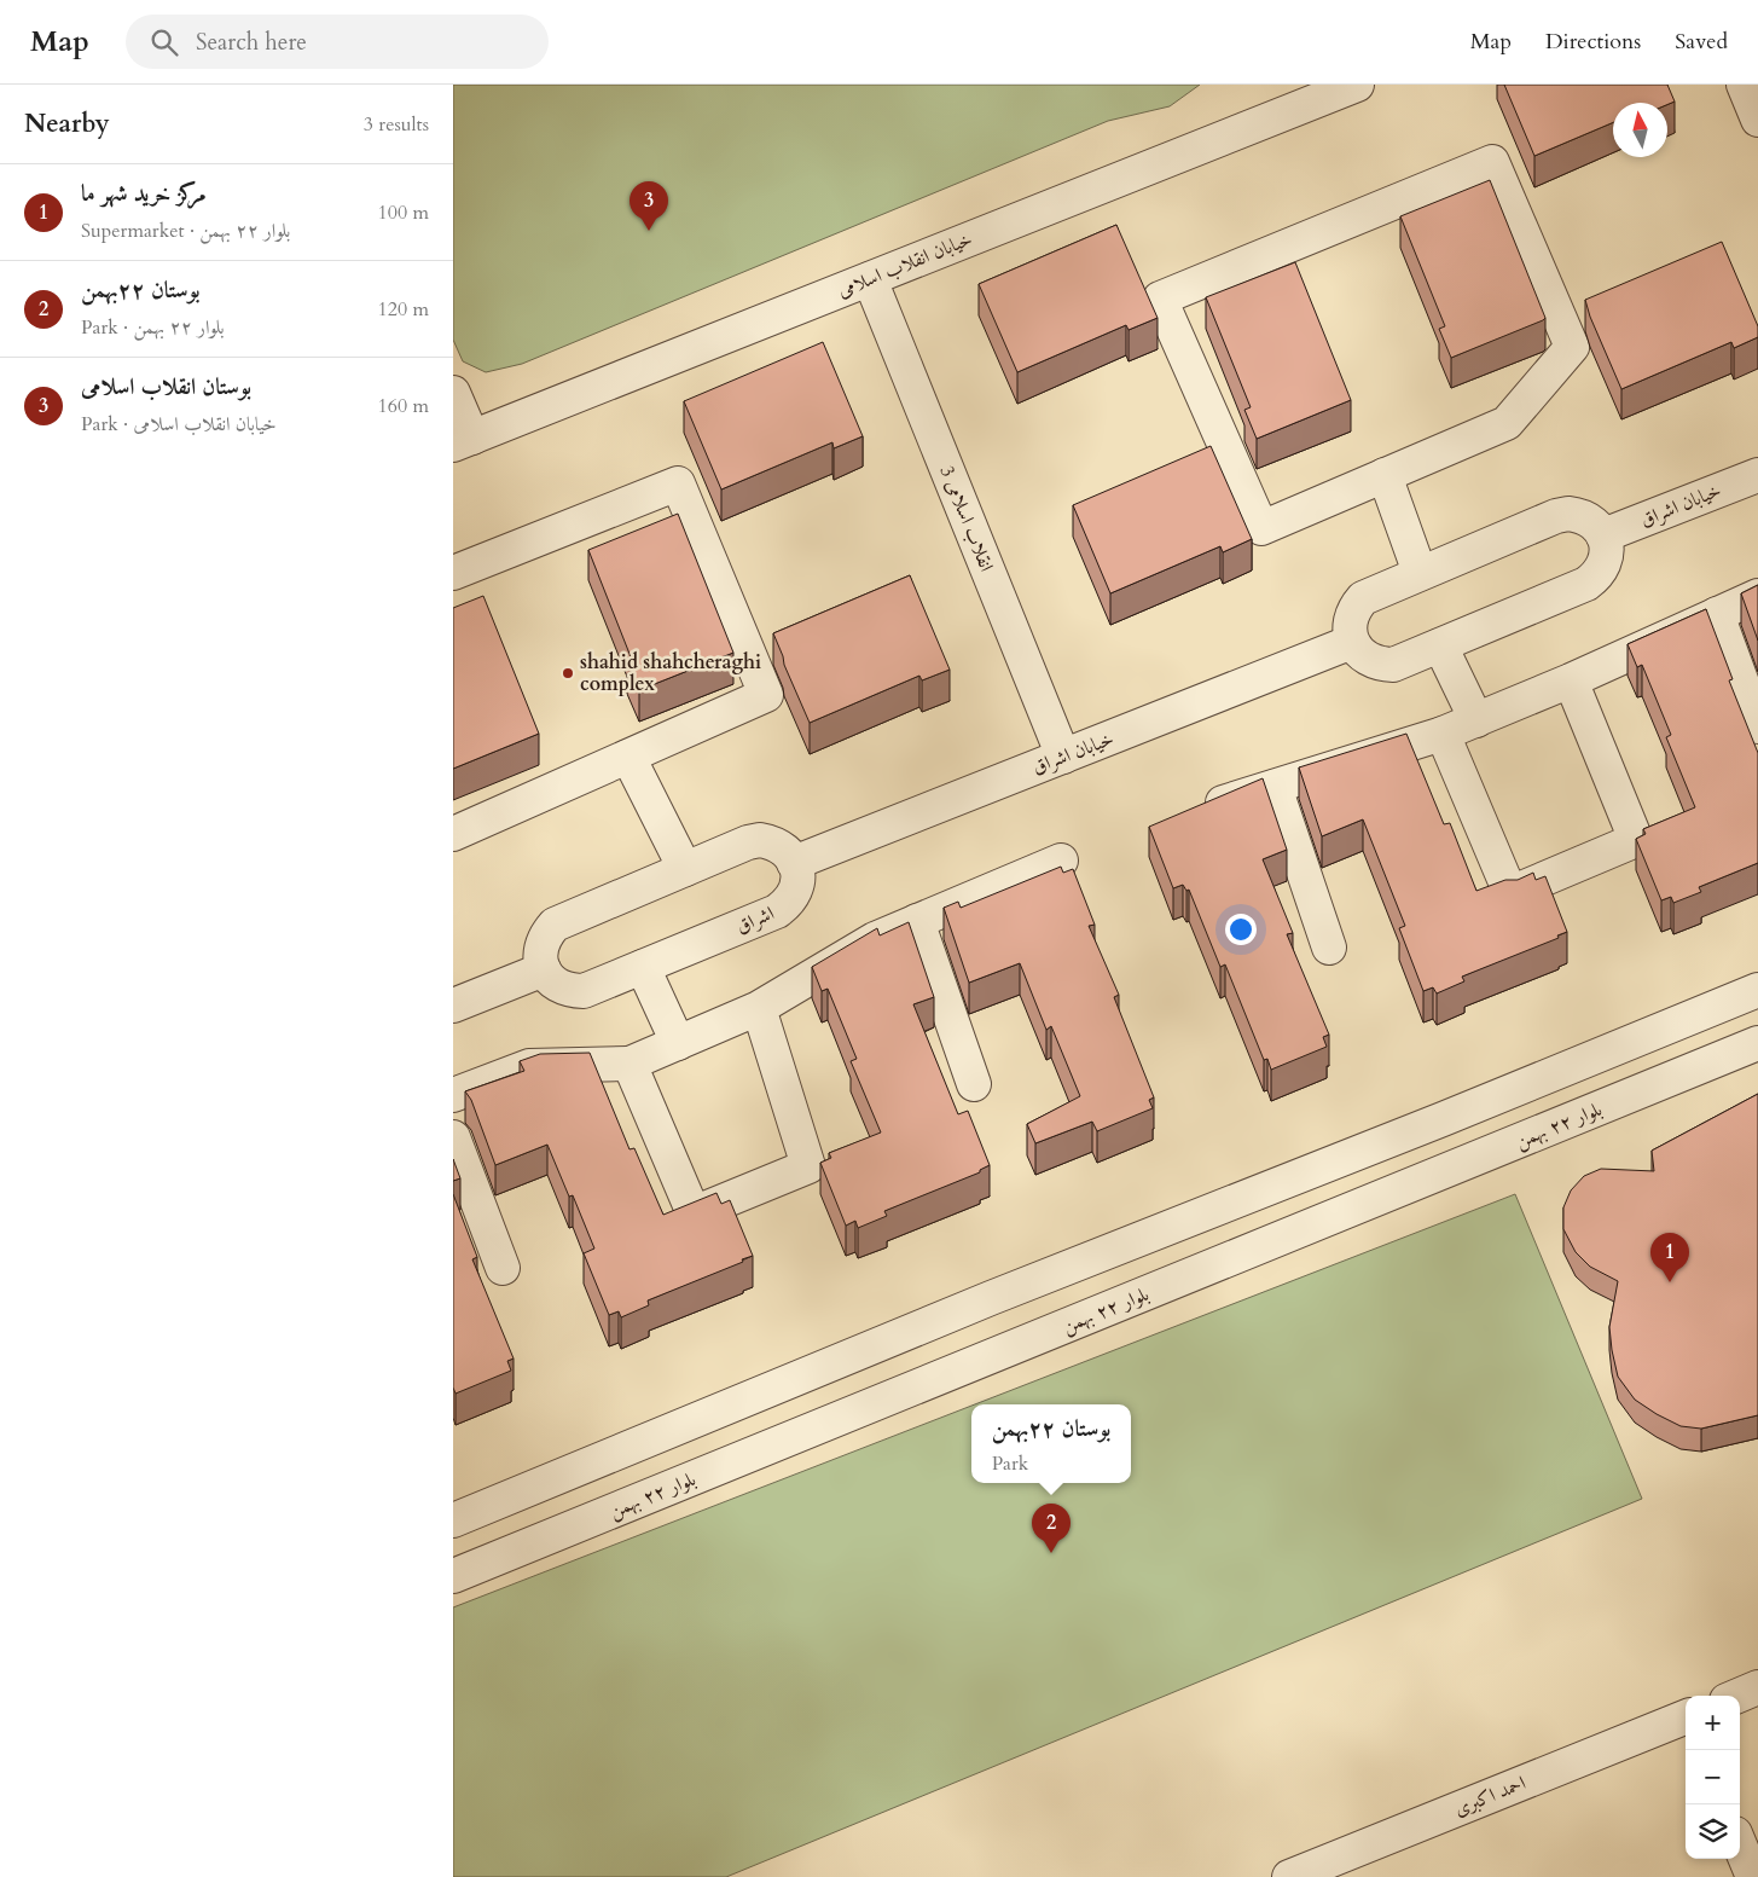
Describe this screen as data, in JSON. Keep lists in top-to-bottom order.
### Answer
{
  "streets": {
    "street": [
      "خیابان انقلاب اسلامی",
      "خیابان اشراق",
      "انقلاب اسلامی 3",
      "اشراق",
      "بلوار ۲۲ بهمن",
      "احمد اکبری"
    ]
  },
  "crossings": [
    ["خیابان انقلاب اسلامی", "انقلاب اسلامی 3"],
    ["خیابان اشراق", "انقلاب اسلامی 3"],
    ["خیابان اشراق", "اشراق"]
  ],
  "places": ["shahid shahcheraghi complex"],
  "north": "top",
  "page": {
    "header": "Map",
    "search": "Search here",
    "nav": ["Map", "Directions", "Saved"],
    "heading": ["Nearby", "3 results"],
    "list": [
      {
        "mark": "1",
        "name": "مرکز خرید شهر ما",
        "note": "Supermarket · بلوار ۲۲ بهمن",
        "value": "100 m"
      },
      {
        "mark": "2",
        "name": "بوستان ۲۲بهمن",
        "note": "Park · بلوار ۲۲ بهمن",
        "value": "120 m"
      },
      {
        "mark": "3",
        "name": "بوستان انقلاب اسلامی",
        "note": "Park · خیابان انقلاب اسلامی",
        "value": "160 m"
      }
    ],
    "pins": ["3", "1", "2"],
    "popup": ["بوستان ۲۲بهمن", "Park"],
    "map_buttons": ["+", "−"]
  }
}
